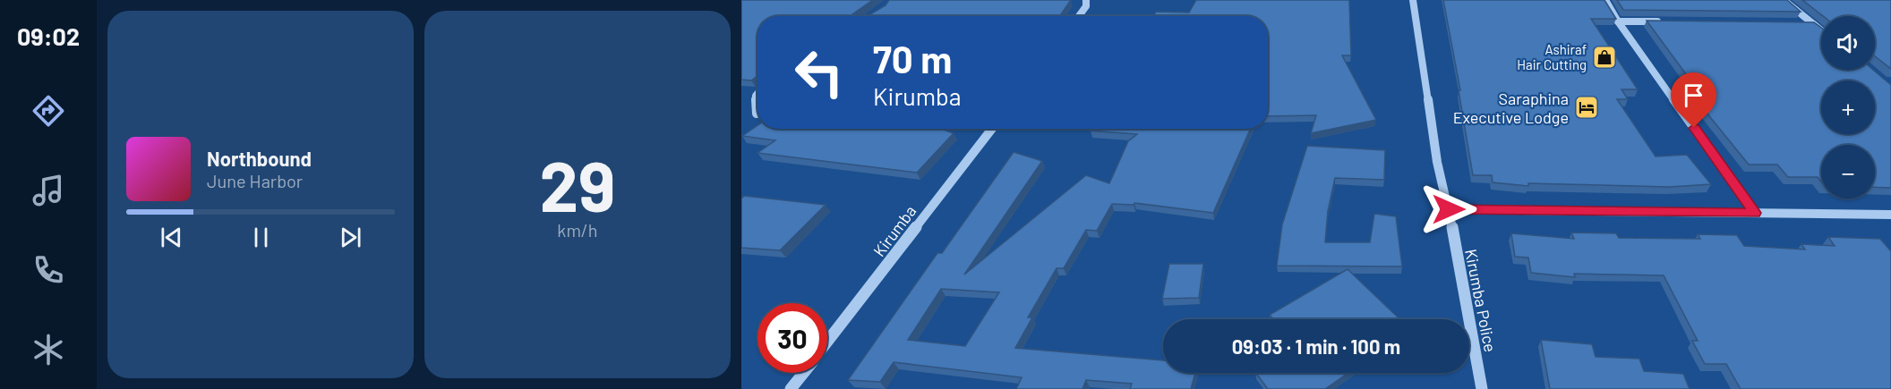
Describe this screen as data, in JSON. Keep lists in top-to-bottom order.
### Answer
{
  "streets": {
    "street": ["Kirumba", "Kirumba Police"]
  },
  "places": {
    "shop": ["Ashiraf Hair Cutting"],
    "hotel": ["Saraphina Executive Lodge"]
  },
  "page": {
    "tabs": "09:02",
    "tile": ["29", "km/h"],
    "map_buttons": ["+", "−"],
    "turn": ["70 m", "Kirumba"],
    "song": ["Northbound", "June Harbor"],
    "limit": "30",
    "trip": "09:03 · 1 min · 100 m"
  }
}
